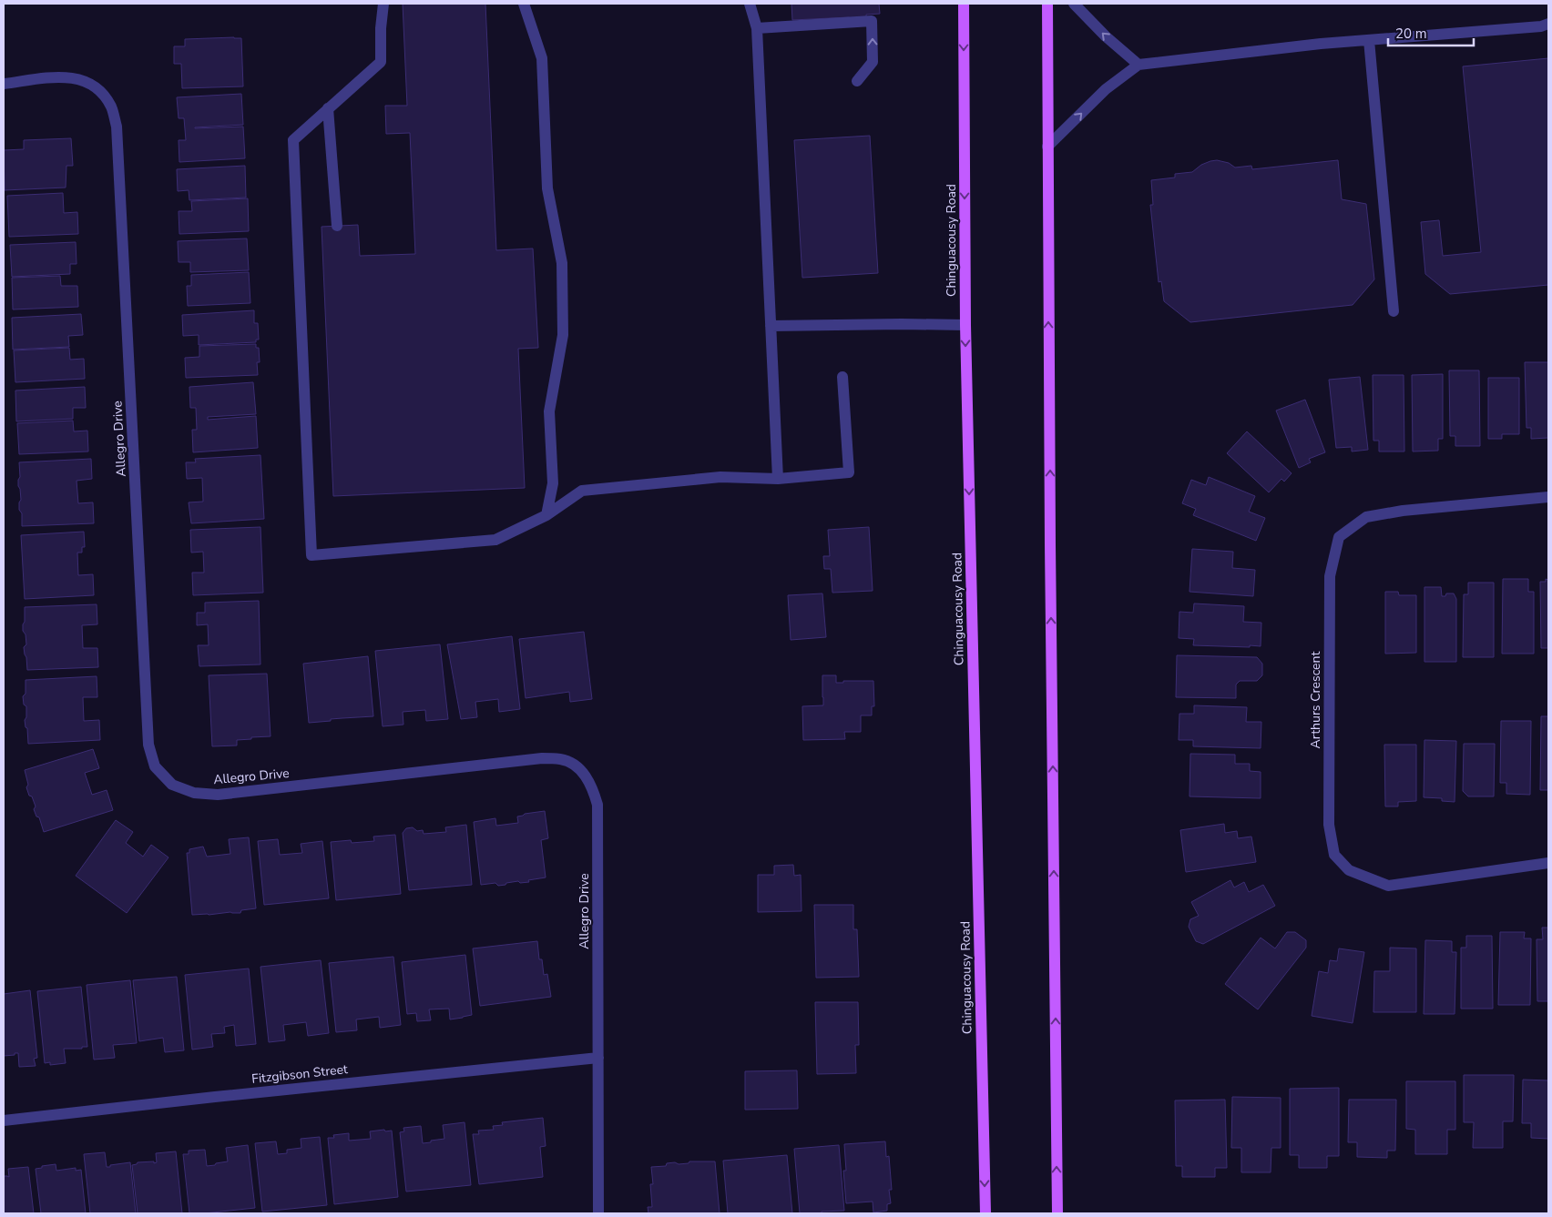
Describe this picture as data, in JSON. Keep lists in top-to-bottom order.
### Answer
{
  "streets": {
    "main road": ["Chinguacousy Road"],
    "street": ["Allegro Drive", "Arthurs Crescent", "Fitzgibson Street"]
  },
  "crossings": [
    ["Allegro Drive", "Fitzgibson Street"]
  ],
  "scale_bar": "20 m"
}
